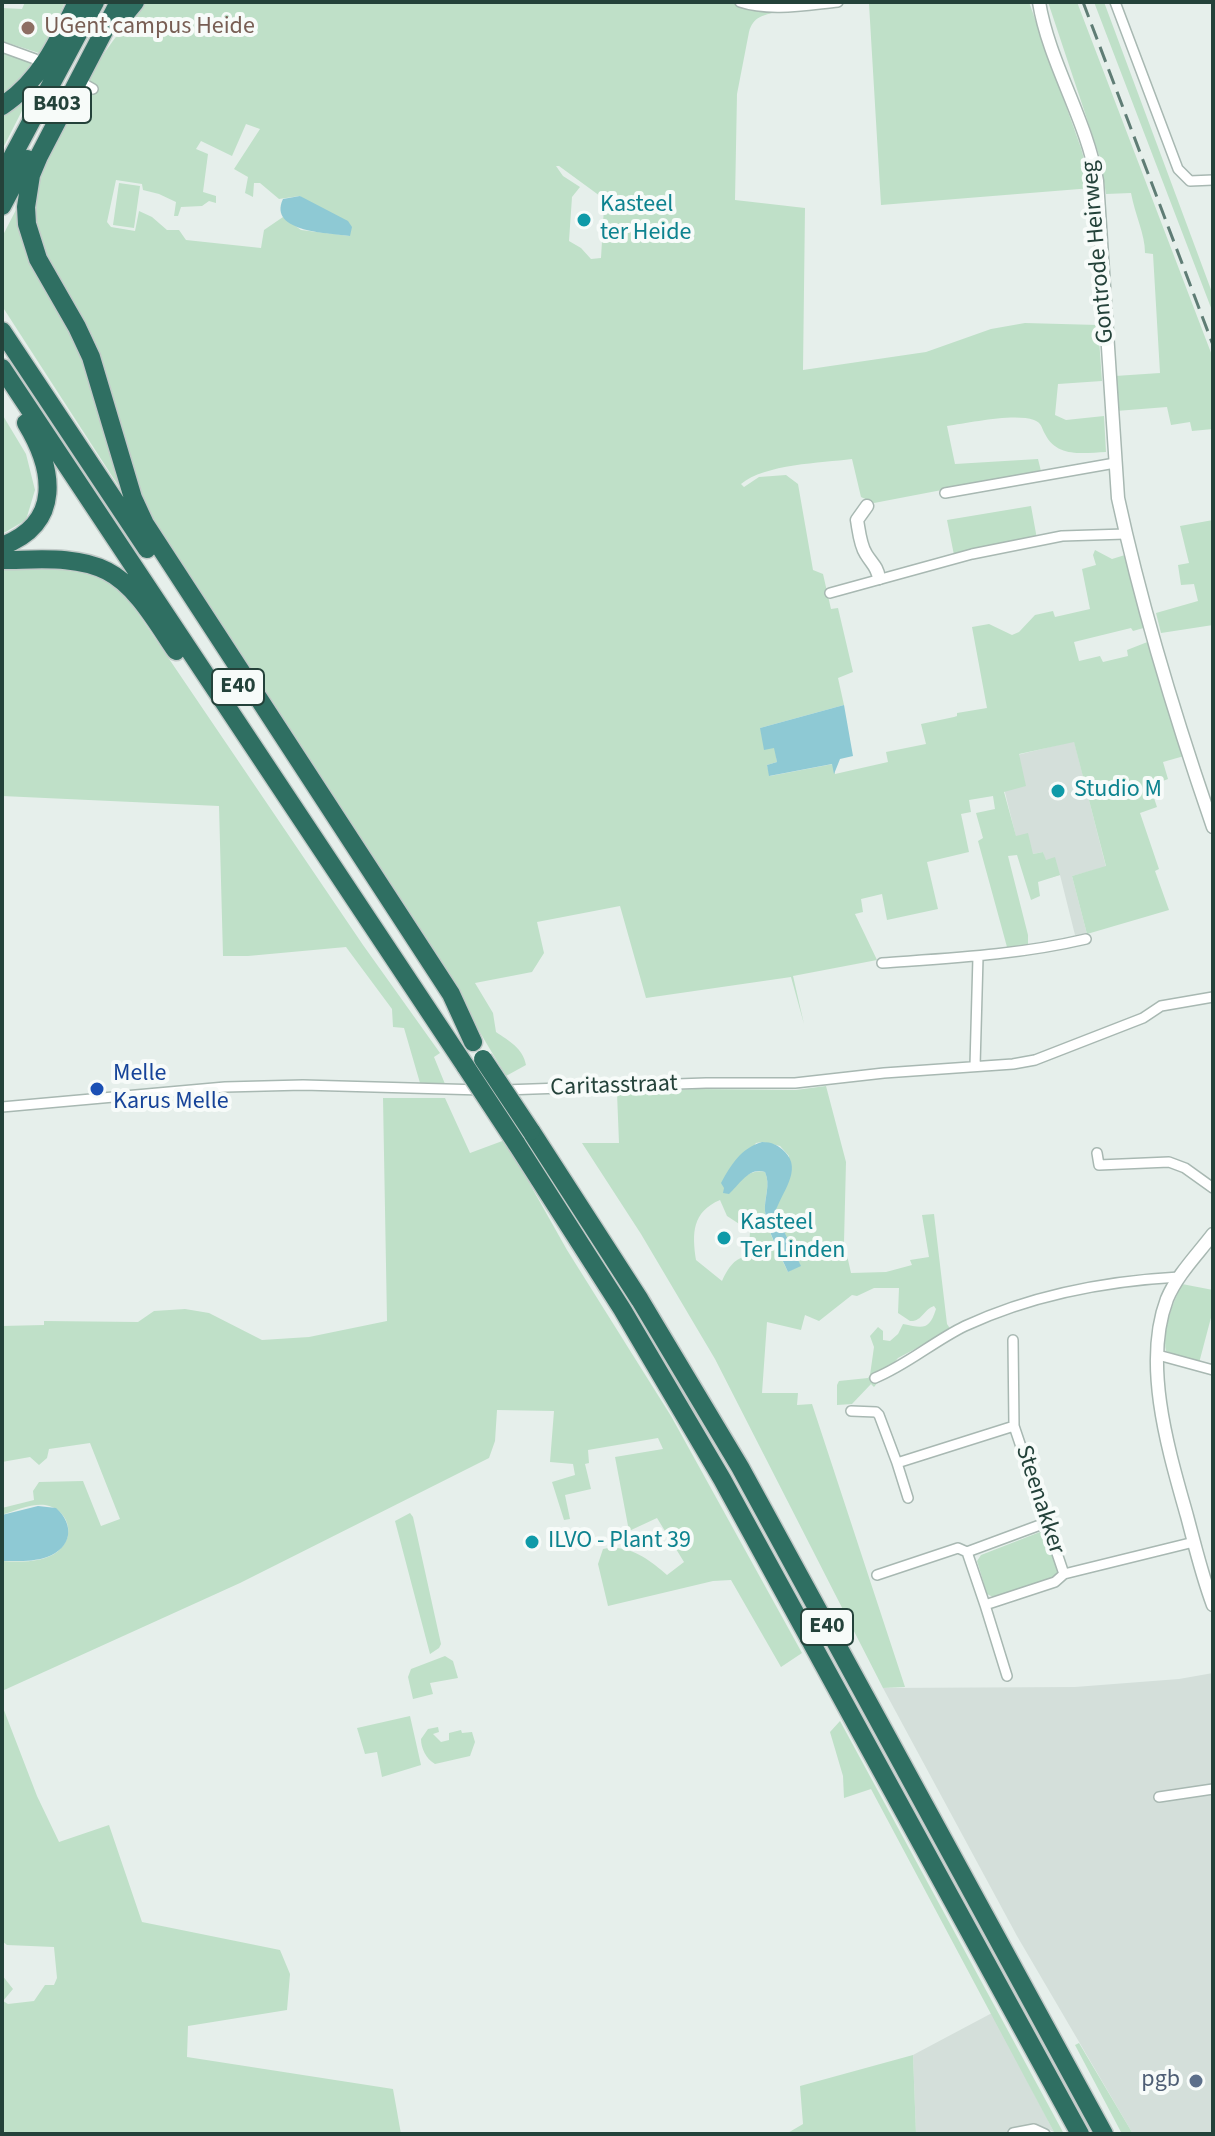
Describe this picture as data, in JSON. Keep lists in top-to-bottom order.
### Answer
{
  "streets": {
    "highway": ["B403", "E40"],
    "street": ["Gontrode Heirweg", "Caritasstraat", "Steenakker"]
  },
  "crossings": [
    ["B403", "E40"]
  ],
  "places": [
    "UGent campus Heide",
    "Kasteel ter Heide",
    "Studio M",
    "Melle Karus Melle",
    "Kasteel Ter Linden",
    "ILVO - Plant 39",
    "pgb"
  ]
}
